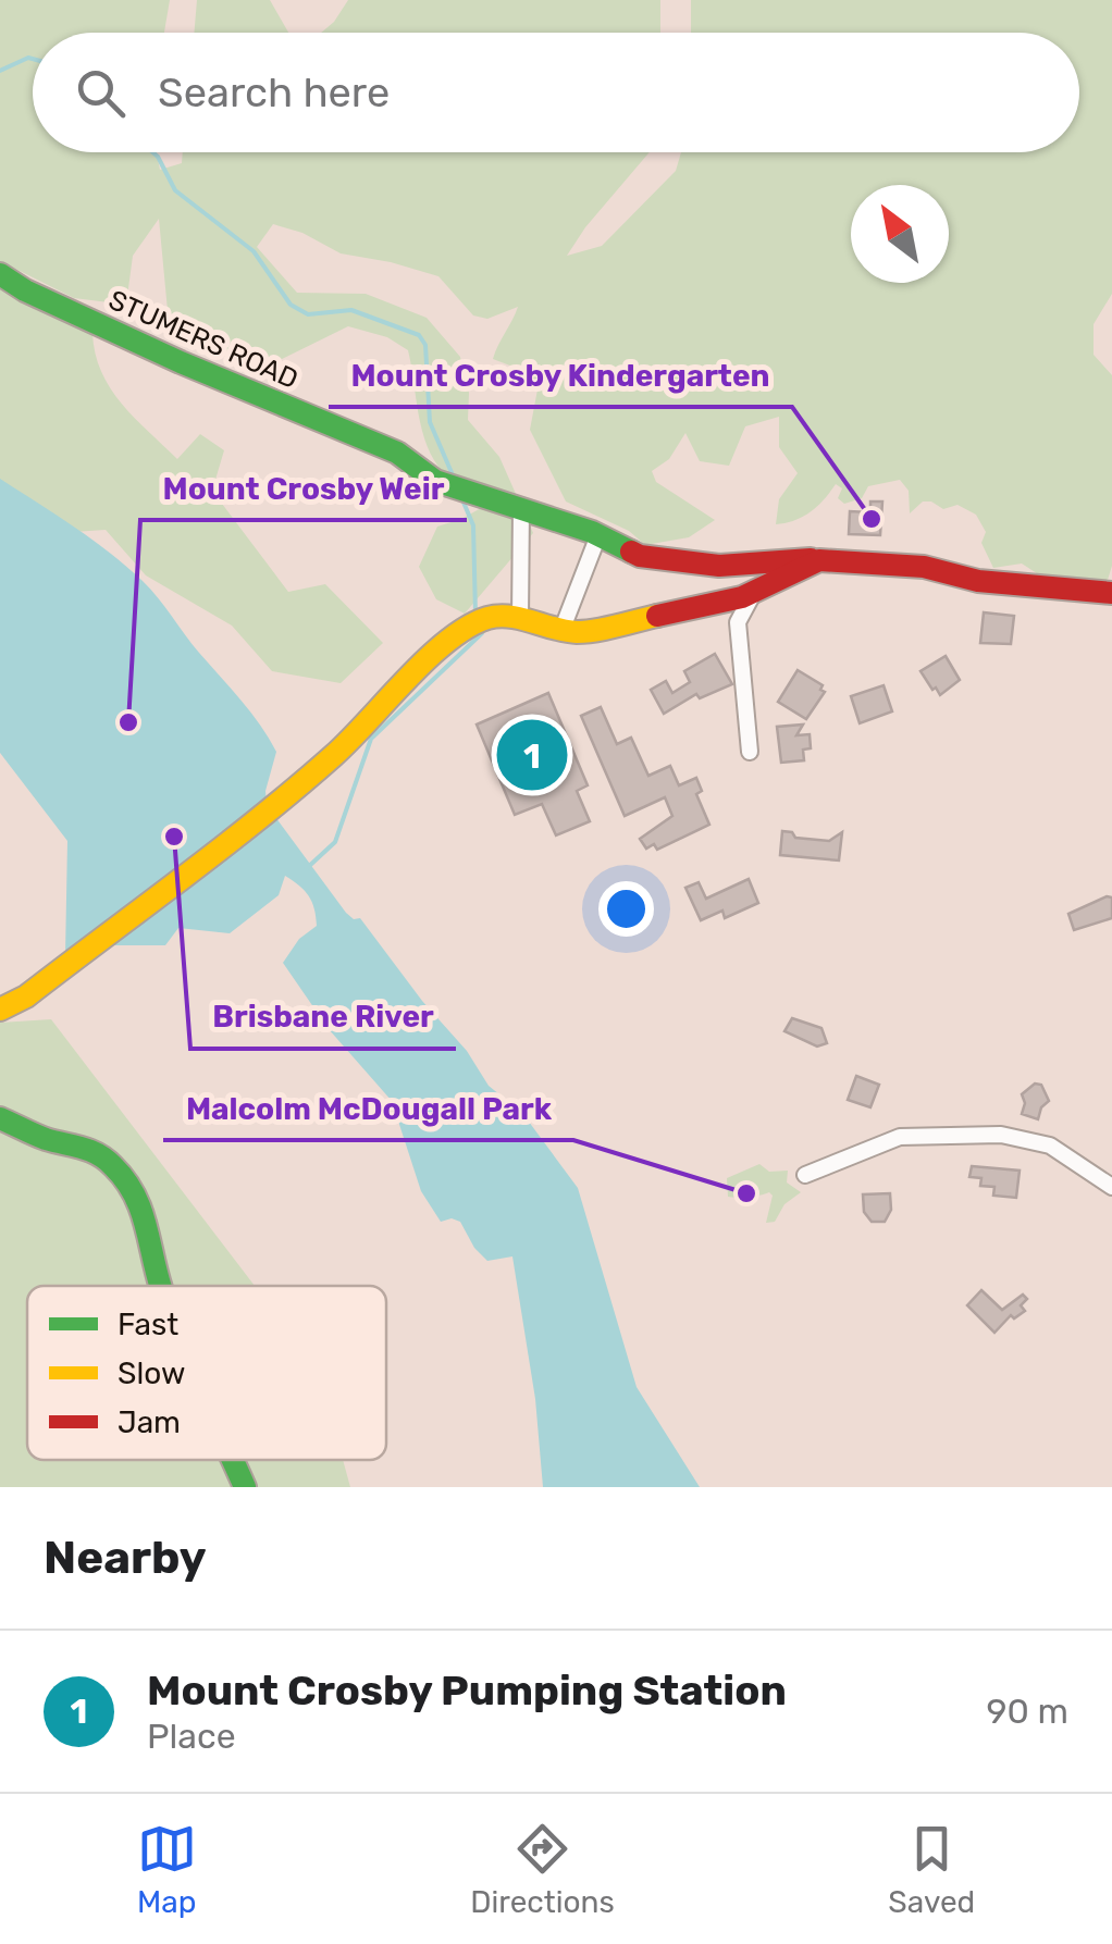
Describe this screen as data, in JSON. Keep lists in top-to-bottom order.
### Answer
{
  "streets": {
    "street": ["STUMERS ROAD"]
  },
  "places": [
    "Mount Crosby Kindergarten",
    "Mount Crosby Weir",
    "Brisbane River",
    "Malcolm McDougall Park"
  ],
  "legend": ["Fast", "Slow", "Jam"],
  "north": "top left",
  "page": {
    "search": "Search here",
    "pins": "1",
    "heading": "Nearby",
    "list": [
      {
        "mark": "1",
        "name": "Mount Crosby Pumping Station",
        "note": "Place",
        "value": "90 m"
      }
    ],
    "nav": ["Map", "Directions", "Saved"]
  }
}
